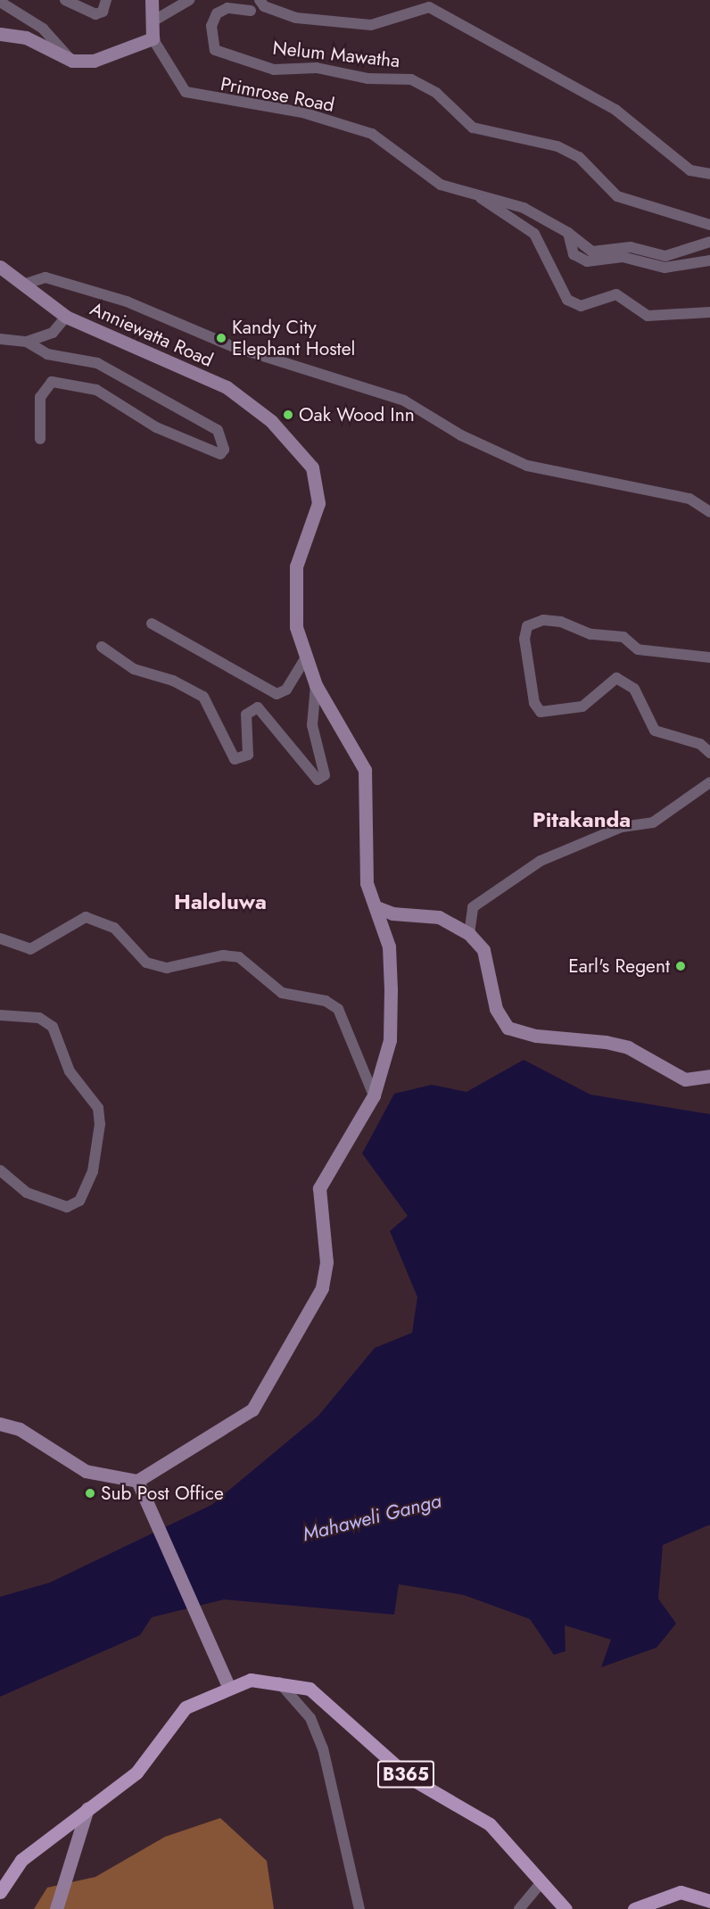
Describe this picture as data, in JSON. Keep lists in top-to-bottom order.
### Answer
{
  "streets": {
    "main road": ["B365"],
    "street": ["Nelum Mawatha", "Primrose Road", "Anniewatta Road"]
  },
  "districts": ["Pitakanda", "Haloluwa"],
  "water": ["Mahaweli Ganga"],
  "places": [
    "Kandy City Elephant Hostel",
    "Oak Wood Inn",
    "Earl's Regent",
    "Sub Post Office"
  ]
}
